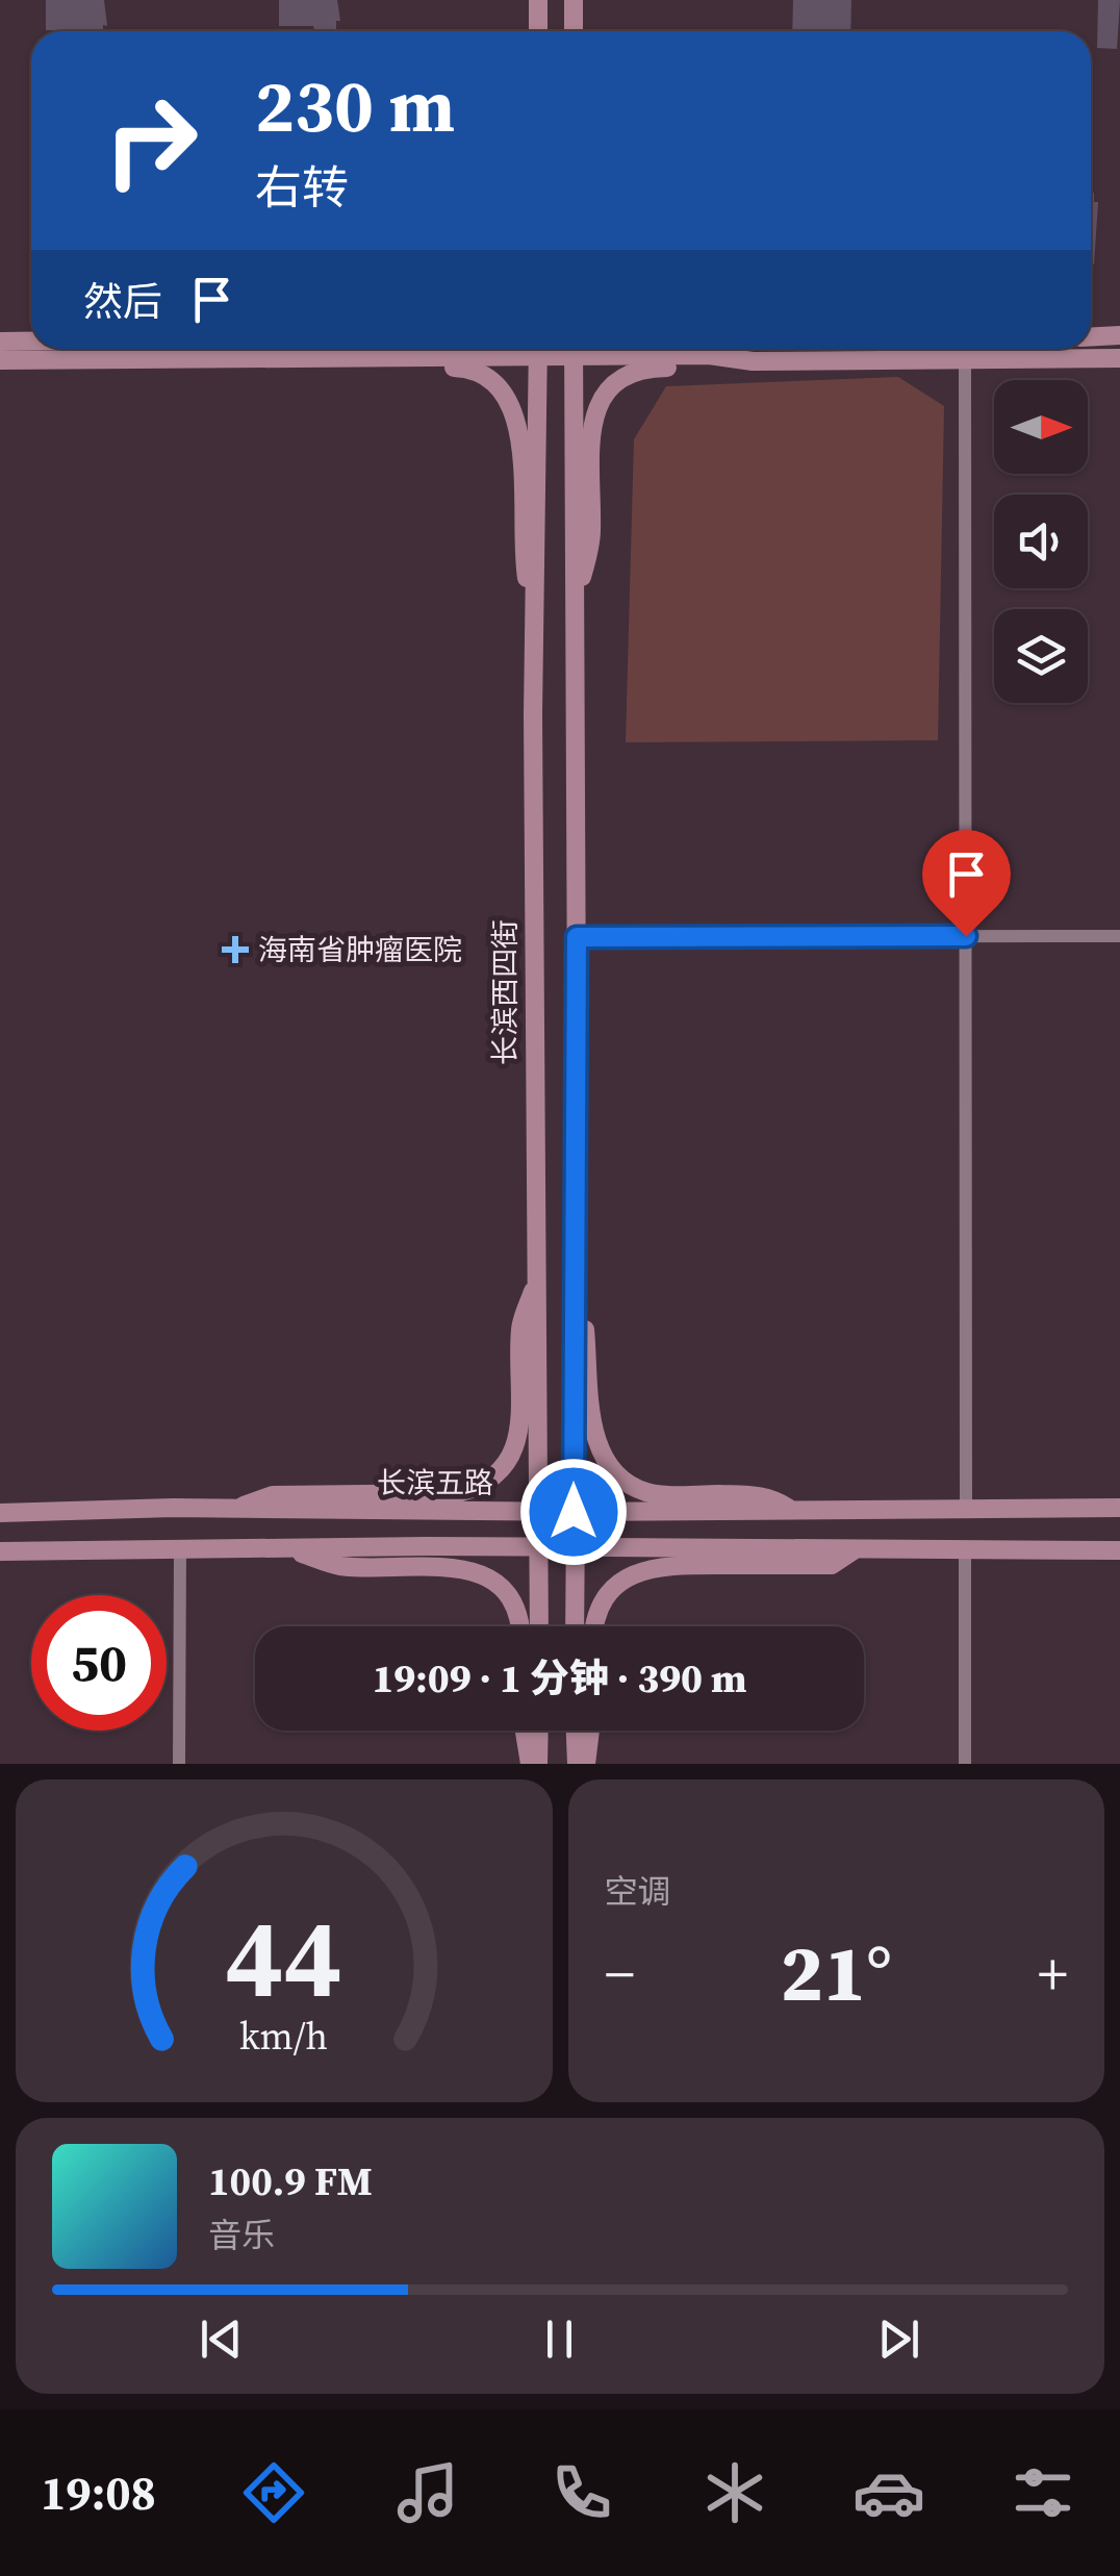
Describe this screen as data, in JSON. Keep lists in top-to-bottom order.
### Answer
{
  "streets": {
    "main road": ["长滨西四街", "长滨五路"]
  },
  "crossings": [
    ["长滨西四街", "长滨五路"]
  ],
  "places": {
    "health": ["海南省肿瘤医院"]
  },
  "north": "right",
  "page": {
    "turn": ["230 m", "右转"],
    "then": "然后",
    "limit": "50",
    "trip": "19:09 · 1 分钟 · 390 m",
    "tile": "空调",
    "heat": ["−", "21°", "+"],
    "song": ["100.9 FM", "音乐"],
    "tabs": "19:08",
    "gauge": ["44", "km/h"]
  }
}
